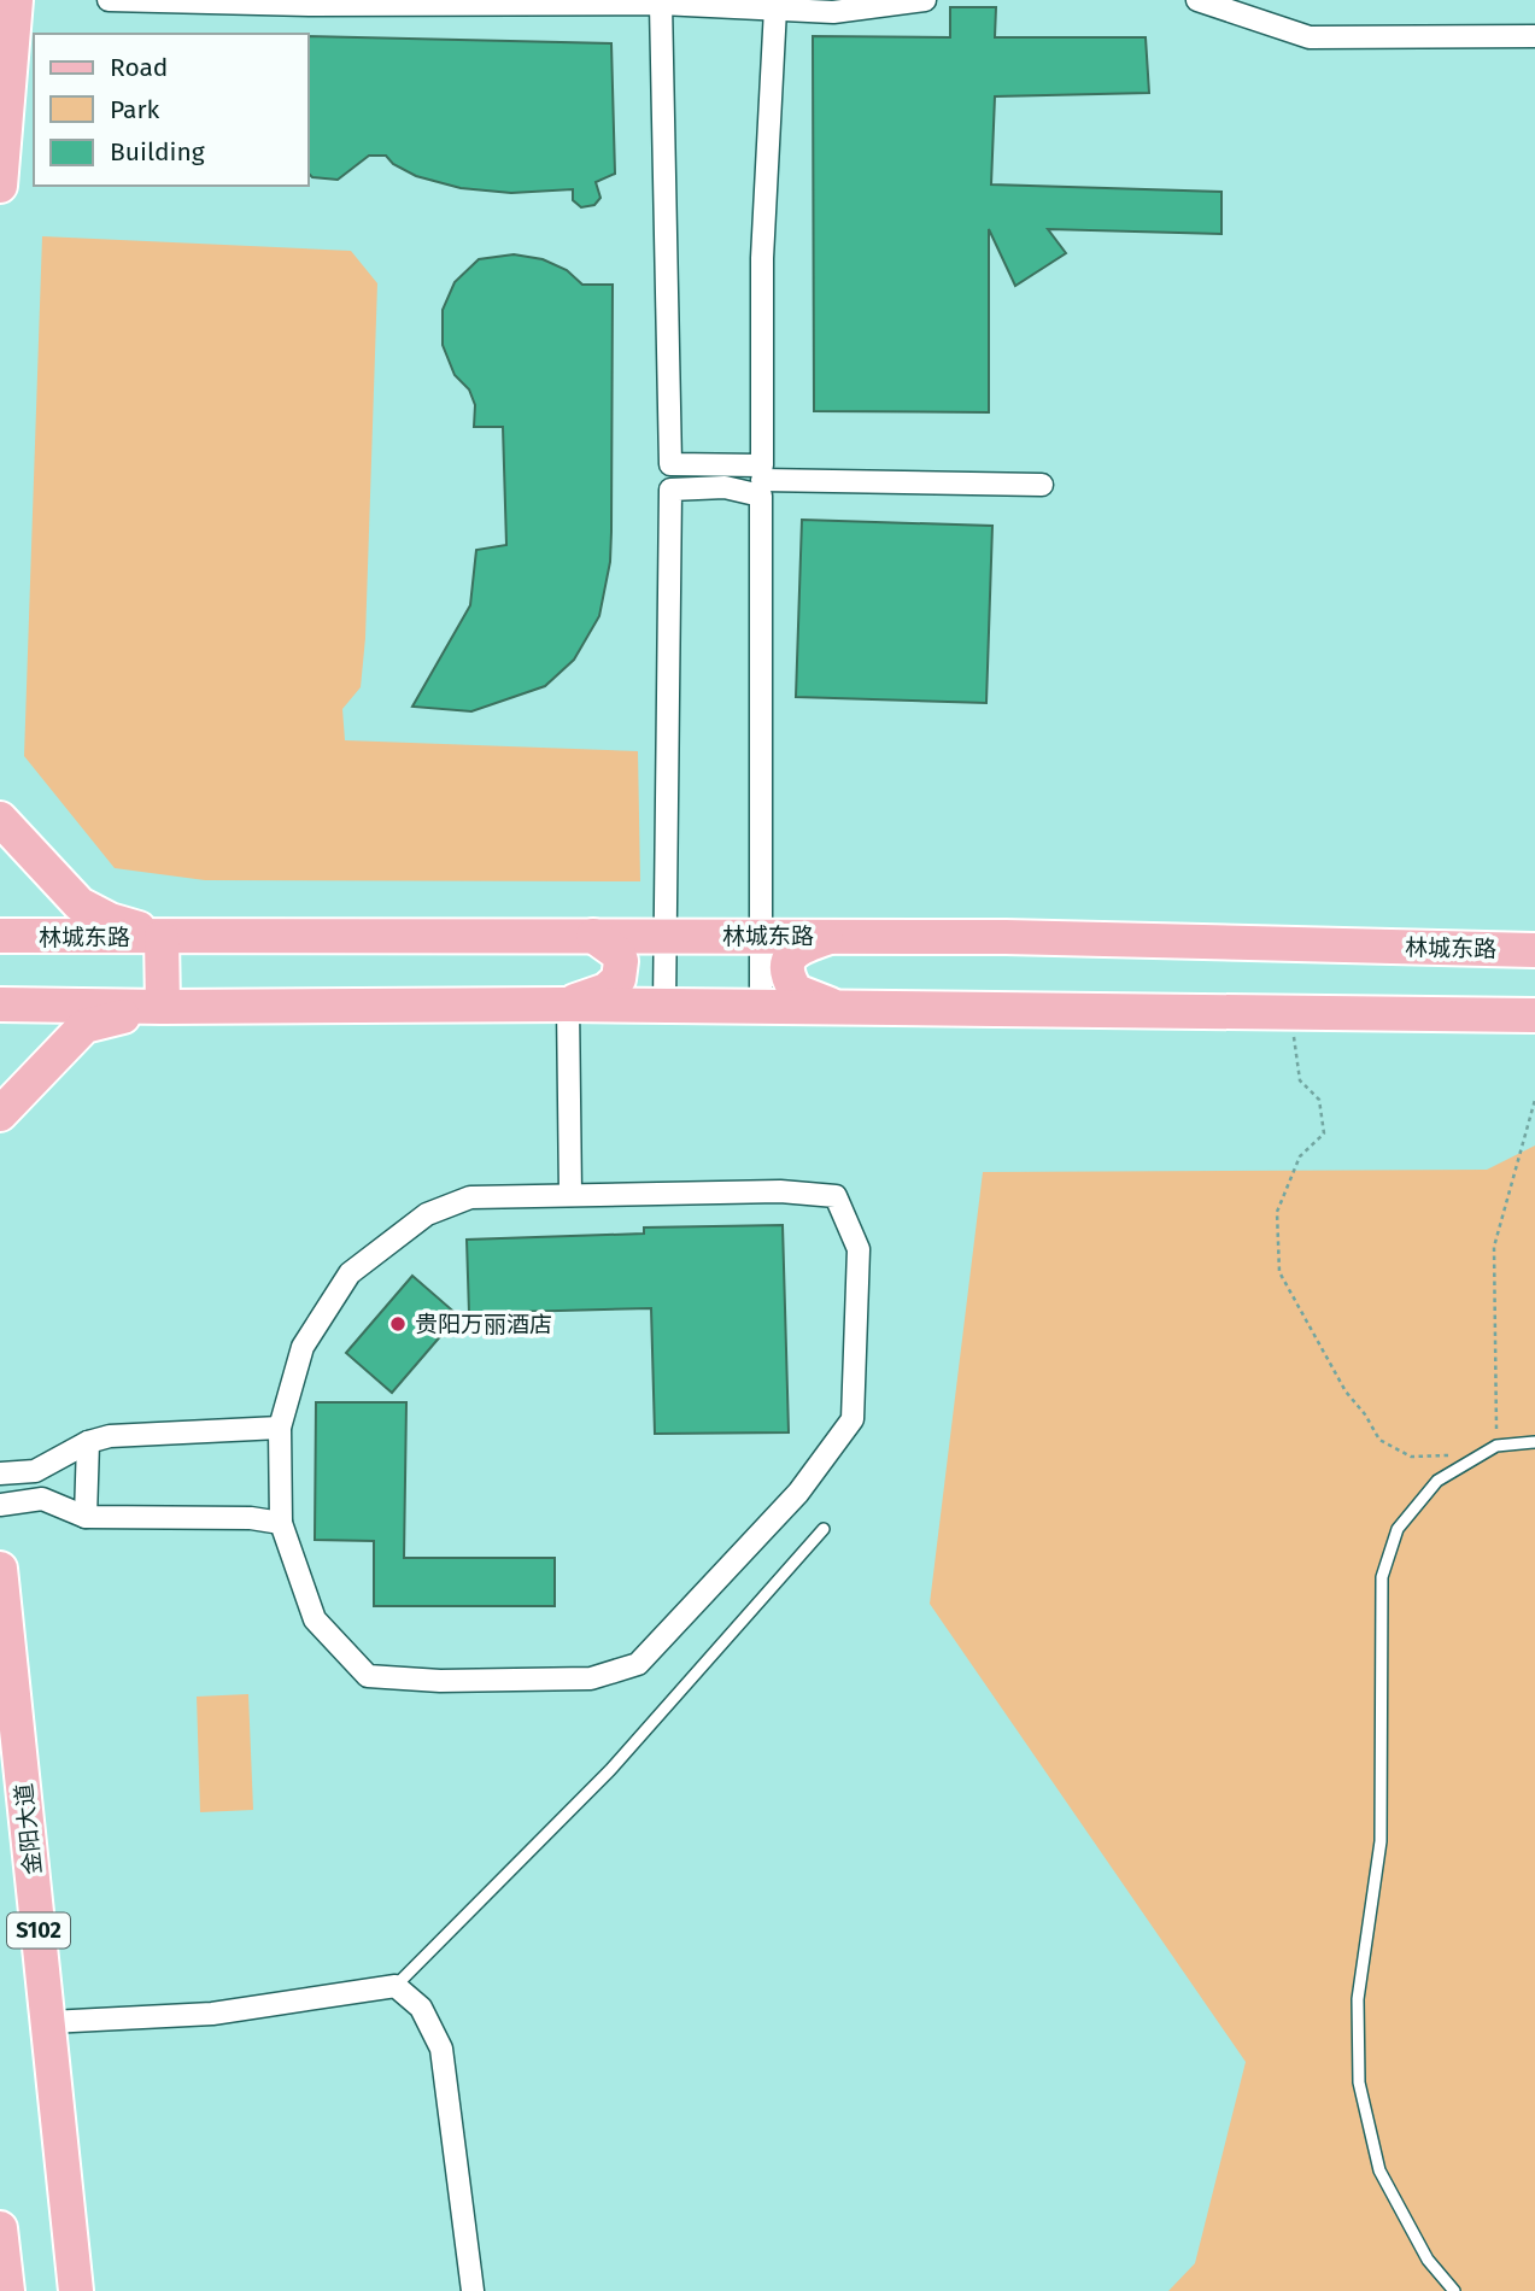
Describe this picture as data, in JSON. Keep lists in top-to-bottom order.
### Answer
{
  "streets": {
    "main road": ["林城东路", "金阳大道", "S102"]
  },
  "places": ["贵阳万丽酒店"],
  "legend": ["Road", "Park", "Building"]
}
